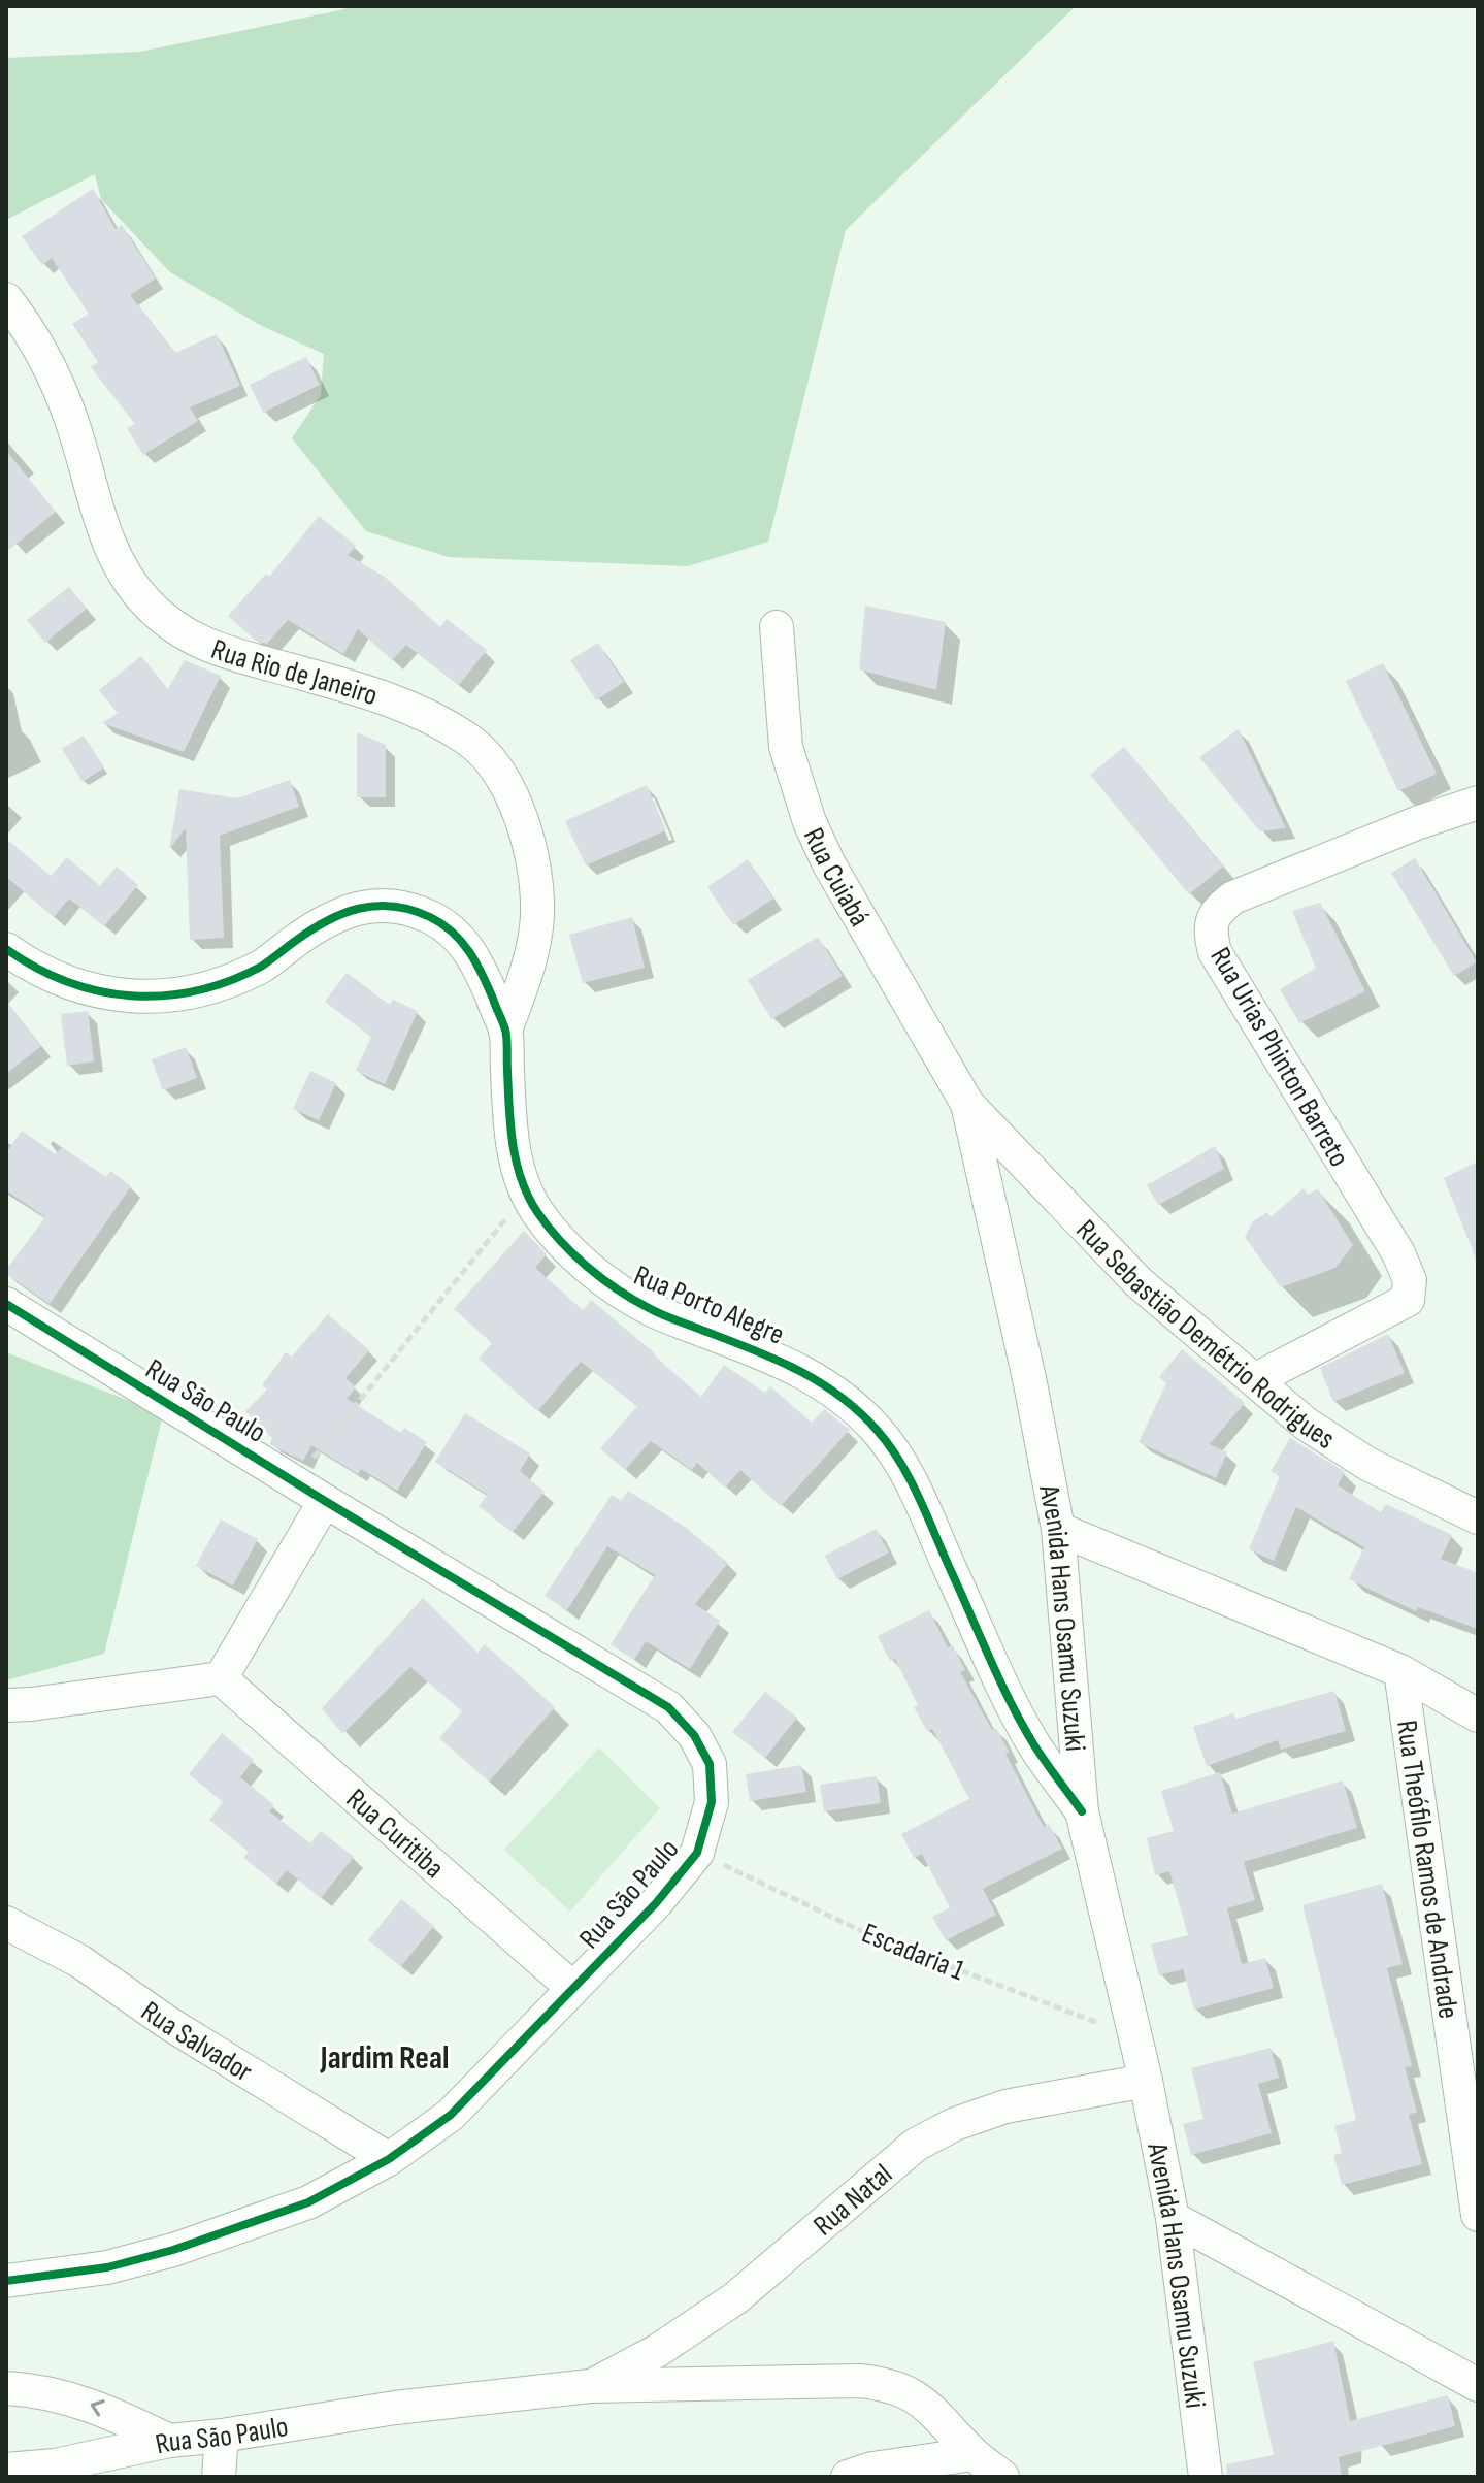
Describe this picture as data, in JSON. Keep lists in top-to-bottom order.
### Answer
{
  "streets": {
    "street": [
      "Rua Rio de Janeiro",
      "Rua Cuiabá",
      "Rua Urias Phinton Barreto",
      "Rua Porto Alegre",
      "Rua Sebastião Demétrio Rodrigues",
      "Rua São Paulo",
      "Avenida Hans Osamu Suzuki",
      "Rua Curitiba",
      "Rua Theófilo Ramos de Andrade",
      "Rua Salvador",
      "Rua Natal"
    ],
    "path": ["Escadaria 1"]
  },
  "crossings": [
    ["Rua Rio de Janeiro", "Rua Porto Alegre"],
    ["Rua Cuiabá", "Rua Sebastião Demétrio Rodrigues"],
    ["Rua Cuiabá", "Avenida Hans Osamu Suzuki"],
    ["Rua Urias Phinton Barreto", "Rua Sebastião Demétrio Rodrigues"],
    ["Rua Porto Alegre", "Avenida Hans Osamu Suzuki"],
    ["Rua Sebastião Demétrio Rodrigues", "Avenida Hans Osamu Suzuki"],
    ["Rua São Paulo", "Rua Curitiba"],
    ["Rua São Paulo", "Escadaria 1"],
    ["Rua São Paulo", "Rua Salvador"],
    ["Rua São Paulo", "Rua Natal"],
    ["Avenida Hans Osamu Suzuki", "Escadaria 1"],
    ["Avenida Hans Osamu Suzuki", "Rua Natal"]
  ],
  "districts": ["Jardim Real"]
}
